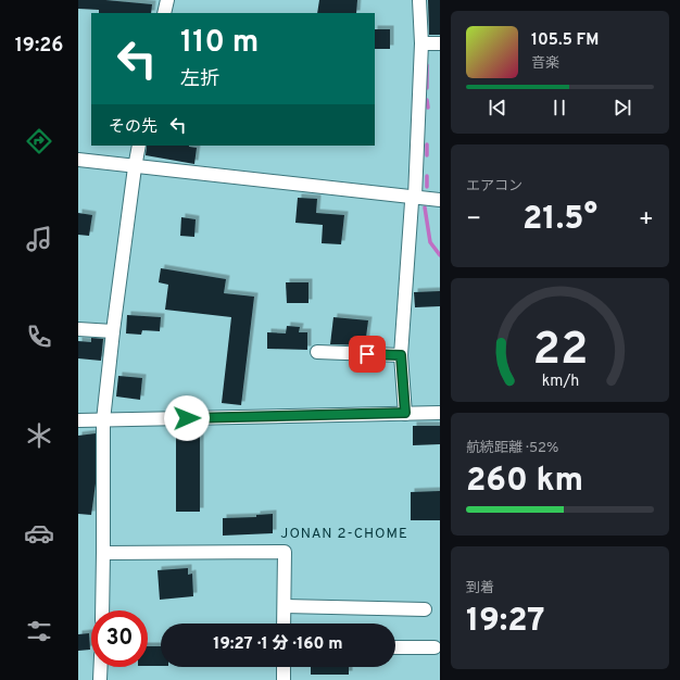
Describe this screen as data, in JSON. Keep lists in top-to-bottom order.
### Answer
{
  "districts": ["JONAN 2-CHOME"],
  "page": {
    "tabs": "19:26",
    "turn": ["110 m", "左折"],
    "song": ["105.5 FM", "音楽"],
    "then": "その先",
    "tile": [
      "エアコン",
      ["航続距離 · 52%", "260 km"],
      ["到着", "19:27"]
    ],
    "heat": ["−", "21.5°", "+"],
    "limit": "30",
    "trip": "19:27 · 1 分 · 160 m",
    "gauge": ["22", "km/h"]
  }
}
